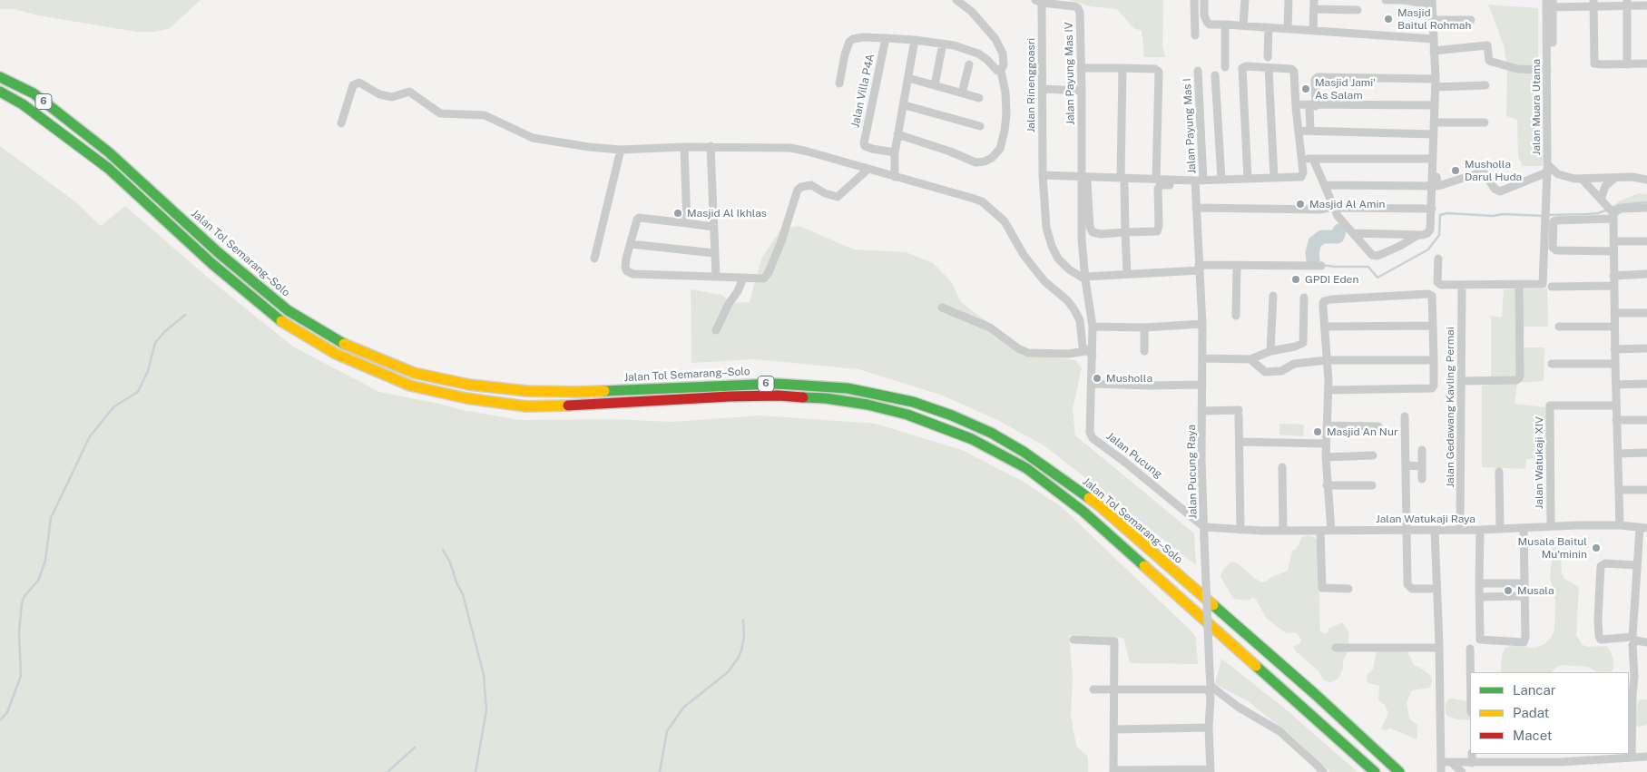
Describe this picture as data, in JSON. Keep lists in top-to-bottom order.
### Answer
{
  "streets": {
    "highway": ["6", "Jalan Tol Semarang–Solo"],
    "street": [
      "Jalan Payung Mas IV",
      "Jalan Rinenggoasri",
      "Jalan Villa P4A",
      "Jalan Muara Utama",
      "Jalan Payung Mas I",
      "Jalan Gedawang Kavling Permai",
      "Jalan Pucung",
      "Jalan Watukaji XIV",
      "Jalan Pucung Raya",
      "Jalan Watukaji Raya"
    ]
  },
  "crossings": [
    ["Jalan Payung Mas IV", "Jalan Rinenggoasri"],
    ["Jalan Gedawang Kavling Permai", "Jalan Watukaji Raya"],
    ["Jalan Pucung", "Jalan Pucung Raya"],
    ["Jalan Pucung", "Jalan Watukaji Raya"],
    ["Jalan Watukaji XIV", "Jalan Watukaji Raya"],
    ["Jalan Pucung Raya", "Jalan Watukaji Raya"]
  ],
  "places": [
    "Masjid Baitul Rohmah",
    "Masjid Jami' As Salam",
    "Musholla Darul Huda",
    "Masjid Al Amin",
    "Masjid Al Ikhlas",
    "GPDI Eden",
    "Musholla",
    "Masjid An Nur",
    "Musala Baitul Mu'minin",
    "Musala"
  ],
  "legend": ["Lancar", "Padat", "Macet"]
}
